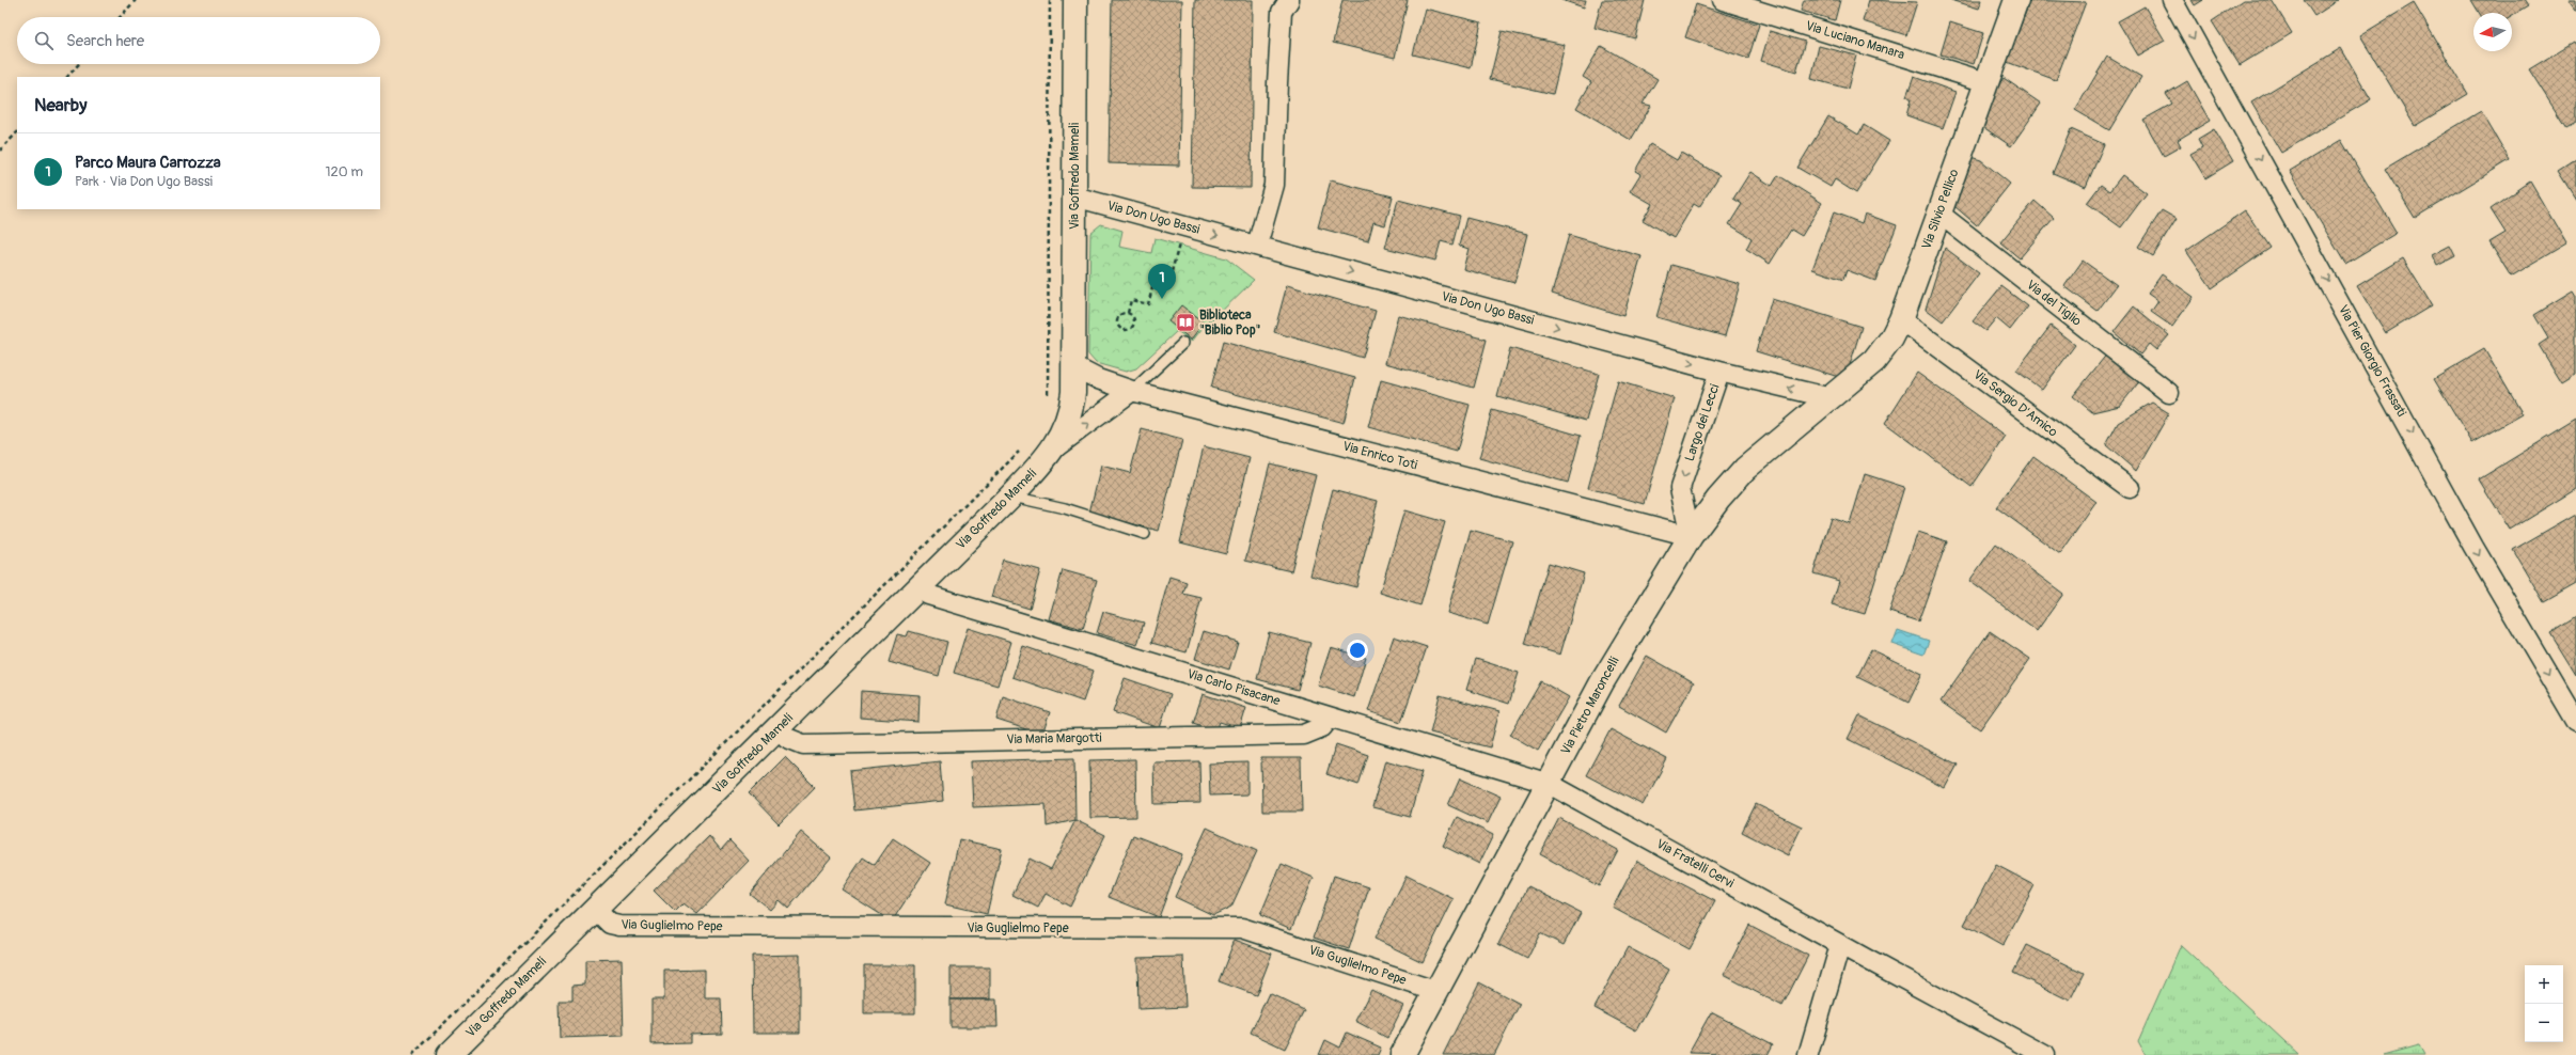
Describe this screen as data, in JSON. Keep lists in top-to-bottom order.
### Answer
{
  "streets": {
    "street": [
      "Via Luciano Manara",
      "Via Goffredo Mameli",
      "Via Silvio Pellico",
      "Via Don Ugo Bassi",
      "Via del Tiglio",
      "Via Pier Giorgio Frassati",
      "Via Sergio D'Amico",
      "Largo dei Lecci",
      "Via Enrico Toti",
      "Via Carlo Pisacane",
      "Via Pietro Maroncelli",
      "Via Maria Margotti",
      "Via Fratelli Cervi",
      "Via Guglielmo Pepe"
    ]
  },
  "crossings": [
    ["Via Luciano Manara", "Via Silvio Pellico"],
    ["Via Goffredo Mameli", "Via Don Ugo Bassi"],
    ["Via Goffredo Mameli", "Via Enrico Toti"],
    ["Via Goffredo Mameli", "Via Carlo Pisacane"],
    ["Via Goffredo Mameli", "Via Maria Margotti"],
    ["Via Goffredo Mameli", "Via Guglielmo Pepe"],
    ["Via Silvio Pellico", "Via del Tiglio"],
    ["Via Silvio Pellico", "Via Sergio D'Amico"],
    ["Via Silvio Pellico", "Largo dei Lecci"],
    ["Via Silvio Pellico", "Via Pietro Maroncelli"],
    ["Via Don Ugo Bassi", "Largo dei Lecci"],
    ["Largo dei Lecci", "Via Enrico Toti"],
    ["Largo dei Lecci", "Via Pietro Maroncelli"],
    ["Via Enrico Toti", "Via Pietro Maroncelli"],
    ["Via Carlo Pisacane", "Via Pietro Maroncelli"],
    ["Via Carlo Pisacane", "Via Maria Margotti"],
    ["Via Carlo Pisacane", "Via Fratelli Cervi"],
    ["Via Pietro Maroncelli", "Via Fratelli Cervi"],
    ["Via Pietro Maroncelli", "Via Guglielmo Pepe"]
  ],
  "one_way": ["Via Don Ugo Bassi", "Via Pier Giorgio Frassati"],
  "places": {
    "library": ["Biblioteca \"Biblio Pop\""]
  },
  "north": "left",
  "page": {
    "search": "Search here",
    "heading": "Nearby",
    "list": [
      {
        "mark": "1",
        "name": "Parco Maura Carrozza",
        "note": "Park · Via Don Ugo Bassi",
        "value": "120 m"
      }
    ],
    "pins": "1",
    "map_buttons": ["+", "−"]
  }
}
